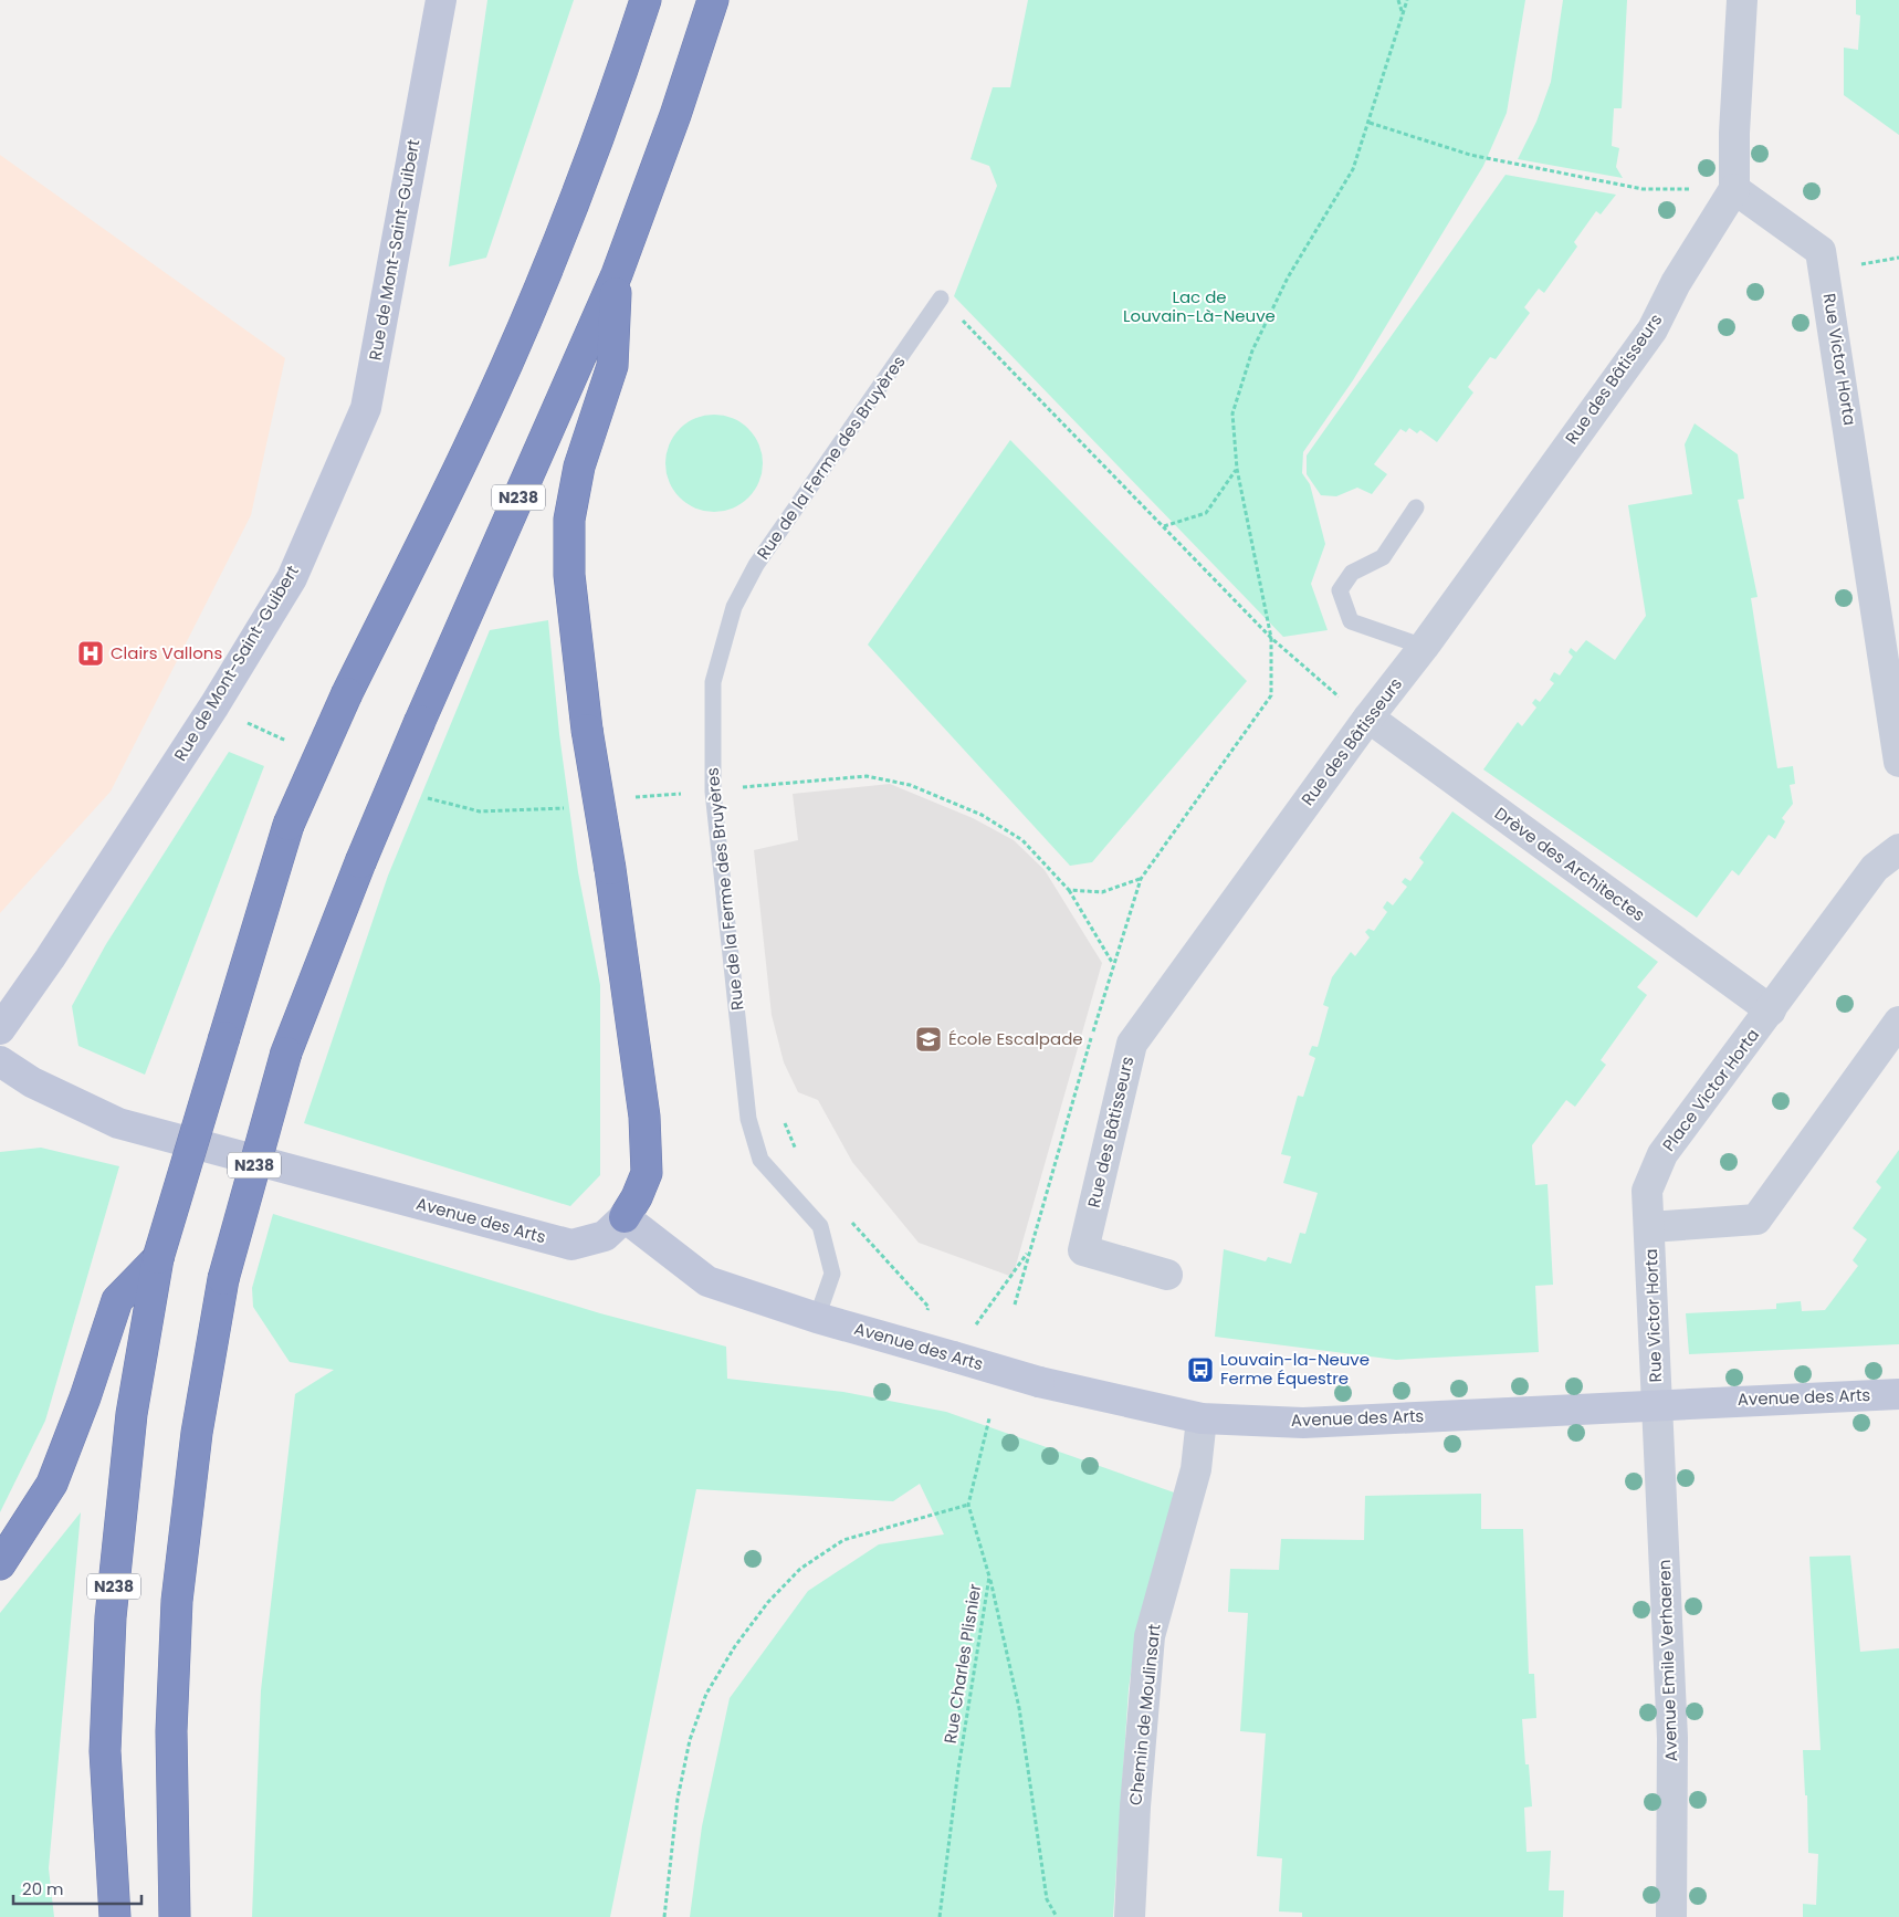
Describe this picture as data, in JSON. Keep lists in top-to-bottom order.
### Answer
{
  "streets": {
    "highway": ["N238"],
    "street": [
      "Rue de Mont-Saint-Guibert",
      "Rue Victor Horta",
      "Rue des Bâtisseurs",
      "Drève des Architectes",
      "Place Victor Horta",
      "Avenue des Arts",
      "Avenue Emile Verhaeren",
      "Chemin de Moulinsart"
    ],
    "lane": ["Rue de la Ferme des Bruyères"],
    "path": ["Rue Charles Plisnier"]
  },
  "crossings": [
    ["Rue Victor Horta", "Rue des Bâtisseurs"],
    ["Rue Victor Horta", "Place Victor Horta"],
    ["Rue Victor Horta", "Avenue des Arts"],
    ["Rue Victor Horta", "Avenue Emile Verhaeren"],
    ["Rue des Bâtisseurs", "Drève des Architectes"],
    ["Rue de la Ferme des Bruyères", "Avenue des Arts"],
    ["Drève des Architectes", "Place Victor Horta"],
    ["Avenue des Arts", "Avenue Emile Verhaeren"],
    ["Avenue des Arts", "Chemin de Moulinsart"]
  ],
  "parks": ["Lac de Louvain-Là-Neuve"],
  "places": {
    "hospital": ["Clairs Vallons"],
    "school or university": ["École Escalpade"],
    "bus stop": ["Louvain-la-Neuve Ferme Équestre"]
  },
  "scale_bar": "20 m"
}
